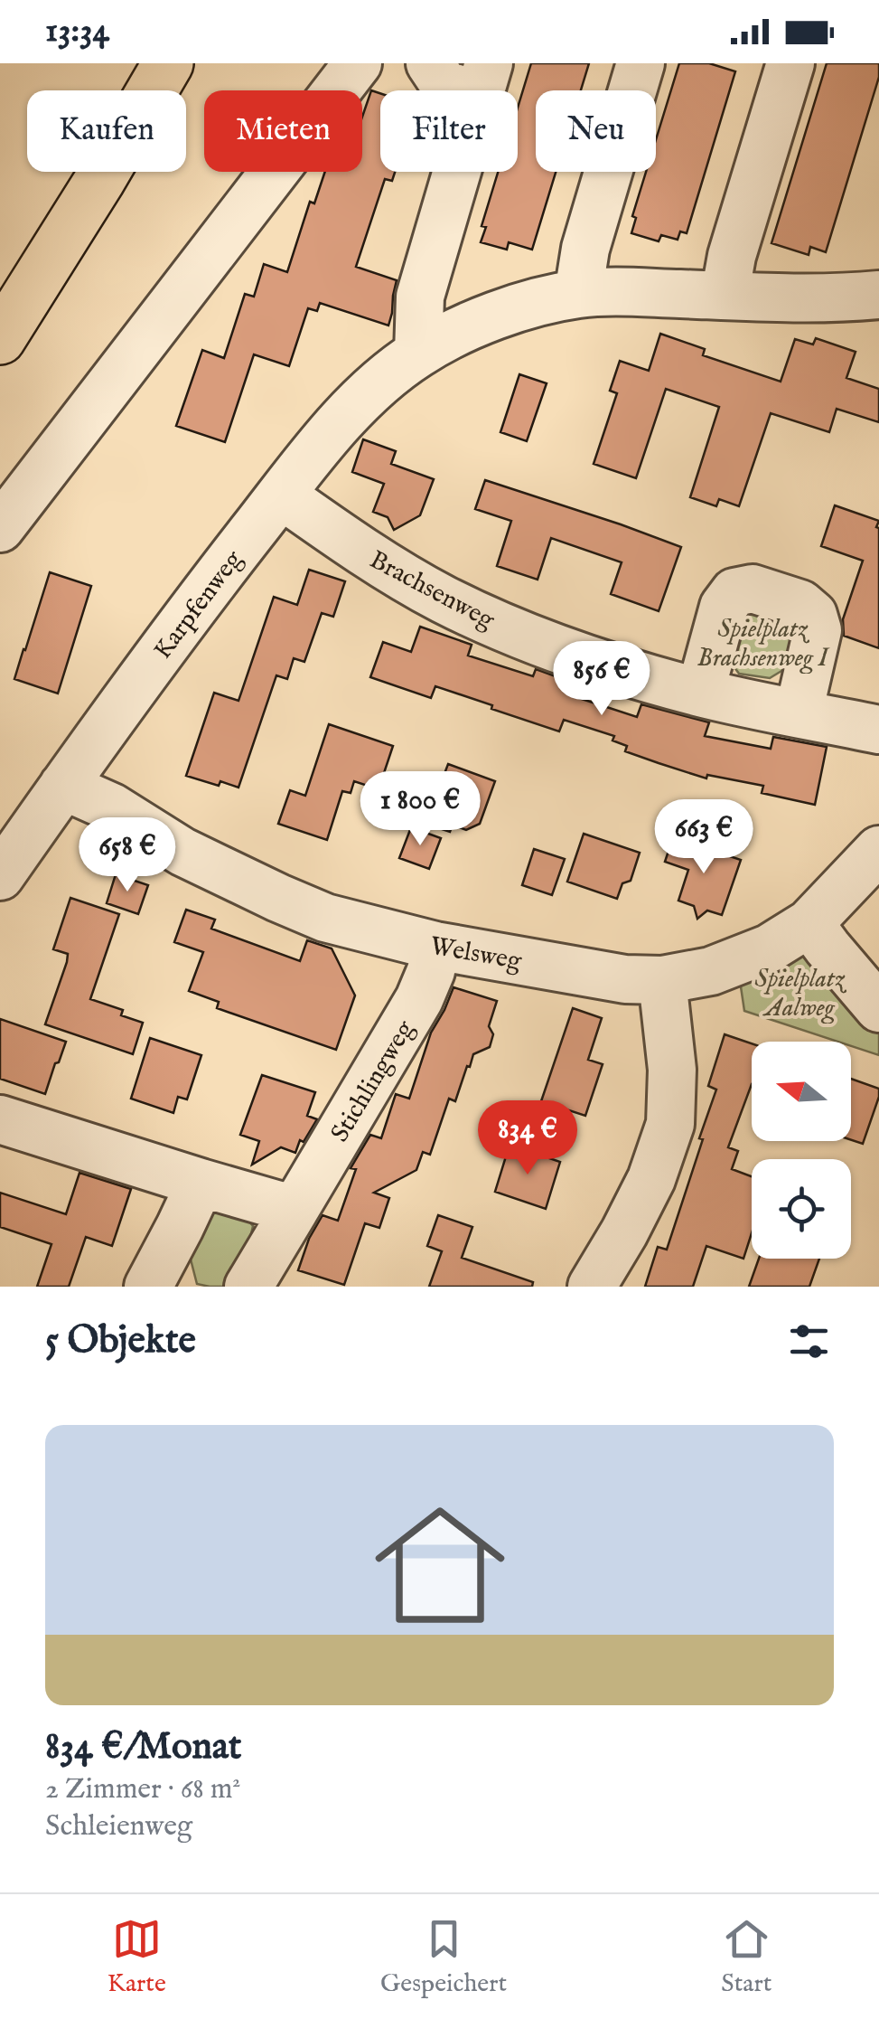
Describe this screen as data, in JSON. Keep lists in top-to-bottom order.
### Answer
{
  "streets": {
    "street": [
      "Brachsenweg",
      "Karpfenweg",
      "Welsweg",
      "Stichlingweg"
    ]
  },
  "crossings": [
    ["Brachsenweg", "Karpfenweg"],
    ["Karpfenweg", "Welsweg"],
    ["Welsweg", "Stichlingweg"]
  ],
  "parks": ["Spielplatz Brachsenweg I", "Spielplatz Aalweg"],
  "north": "left",
  "page": {
    "status": "13:34",
    "chip": [
      "Kaufen",
      "Mieten",
      "Filter",
      "Neu"
    ],
    "price": [
      "856 €",
      "1 800 €",
      "663 €",
      "658 €",
      "834 €"
    ],
    "heading": "5 Objekte",
    "list": [
      {
        "name": "834 €/Monat",
        "note": "2 Zimmer · 68 m² · Schleienweg"
      }
    ],
    "tabs": ["Karte", "Gespeichert", "Start"]
  }
}
